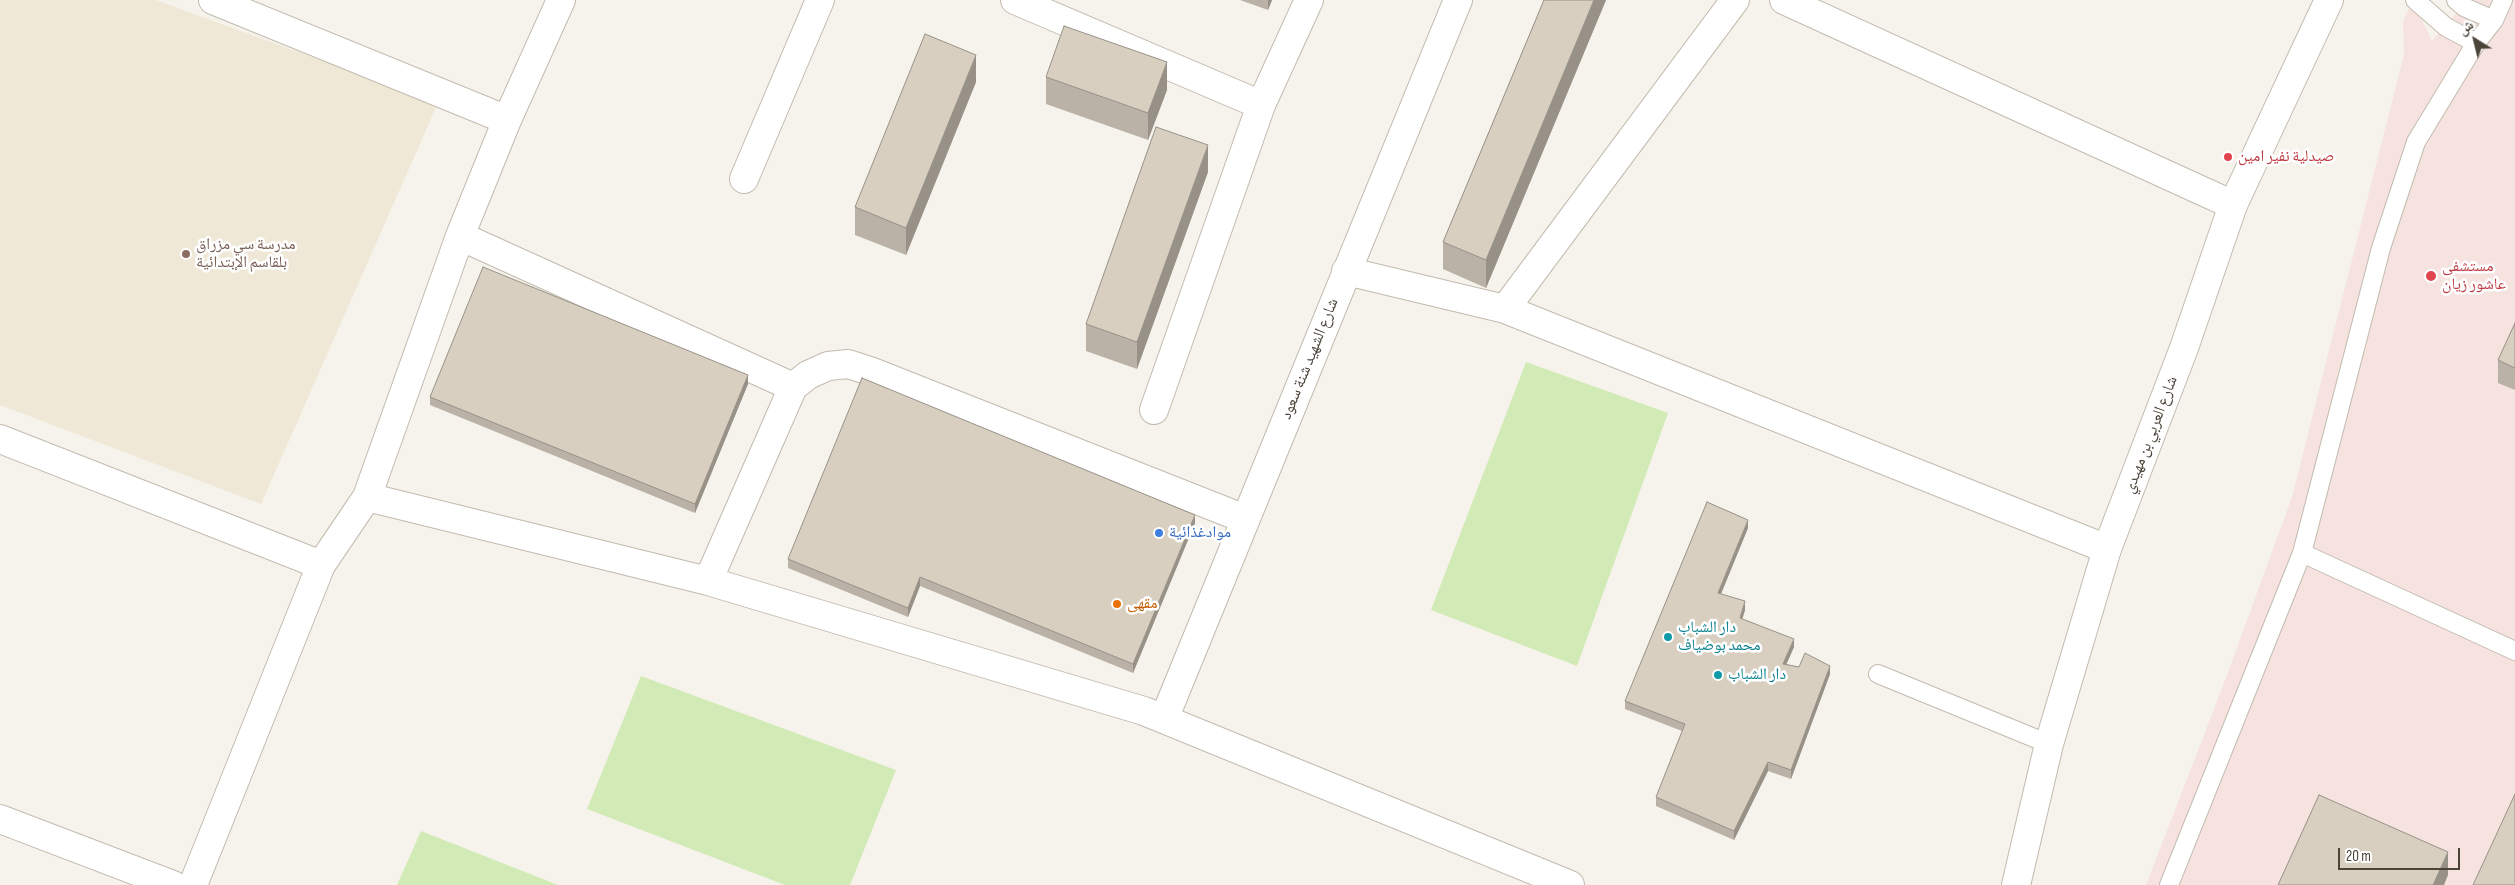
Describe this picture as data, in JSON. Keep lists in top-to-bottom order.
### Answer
{
  "streets": {
    "street": ["شارع الشهيد شنة سعود", "شارع العربي بن مهيدي"]
  },
  "places": [
    "صيدلية نفير امين",
    "مدرسة سي مزراق بلقاسم الإبتدائية",
    "مستشفى عاشور زيان",
    "موادغذائية",
    "مقهى",
    "دار الشباب محمد بوضياف",
    "دار الشباب"
  ],
  "scale_bar": "20 m",
  "north": "top left"
}
